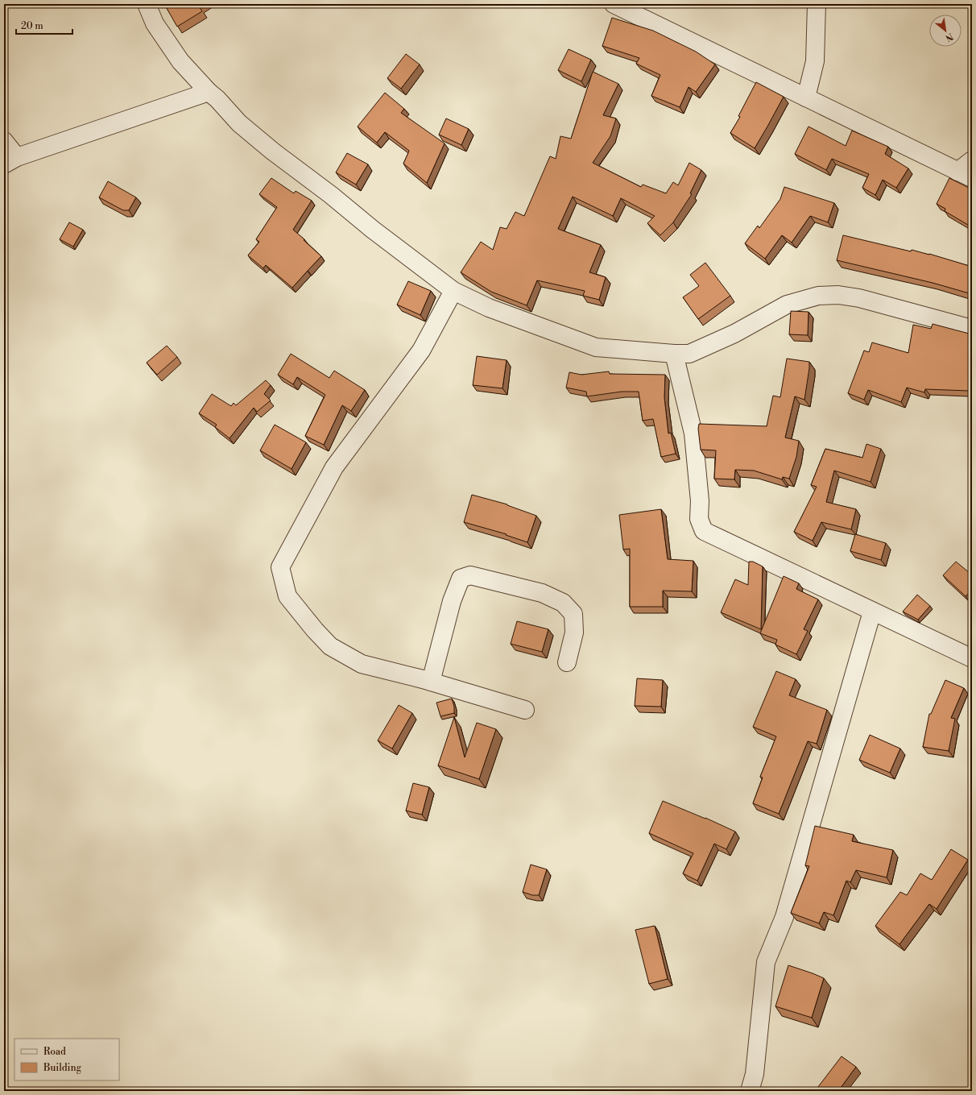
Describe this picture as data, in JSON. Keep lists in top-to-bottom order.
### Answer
{
  "legend": ["Road", "Building"],
  "scale_bar": "20 m",
  "north": "bottom right"
}
